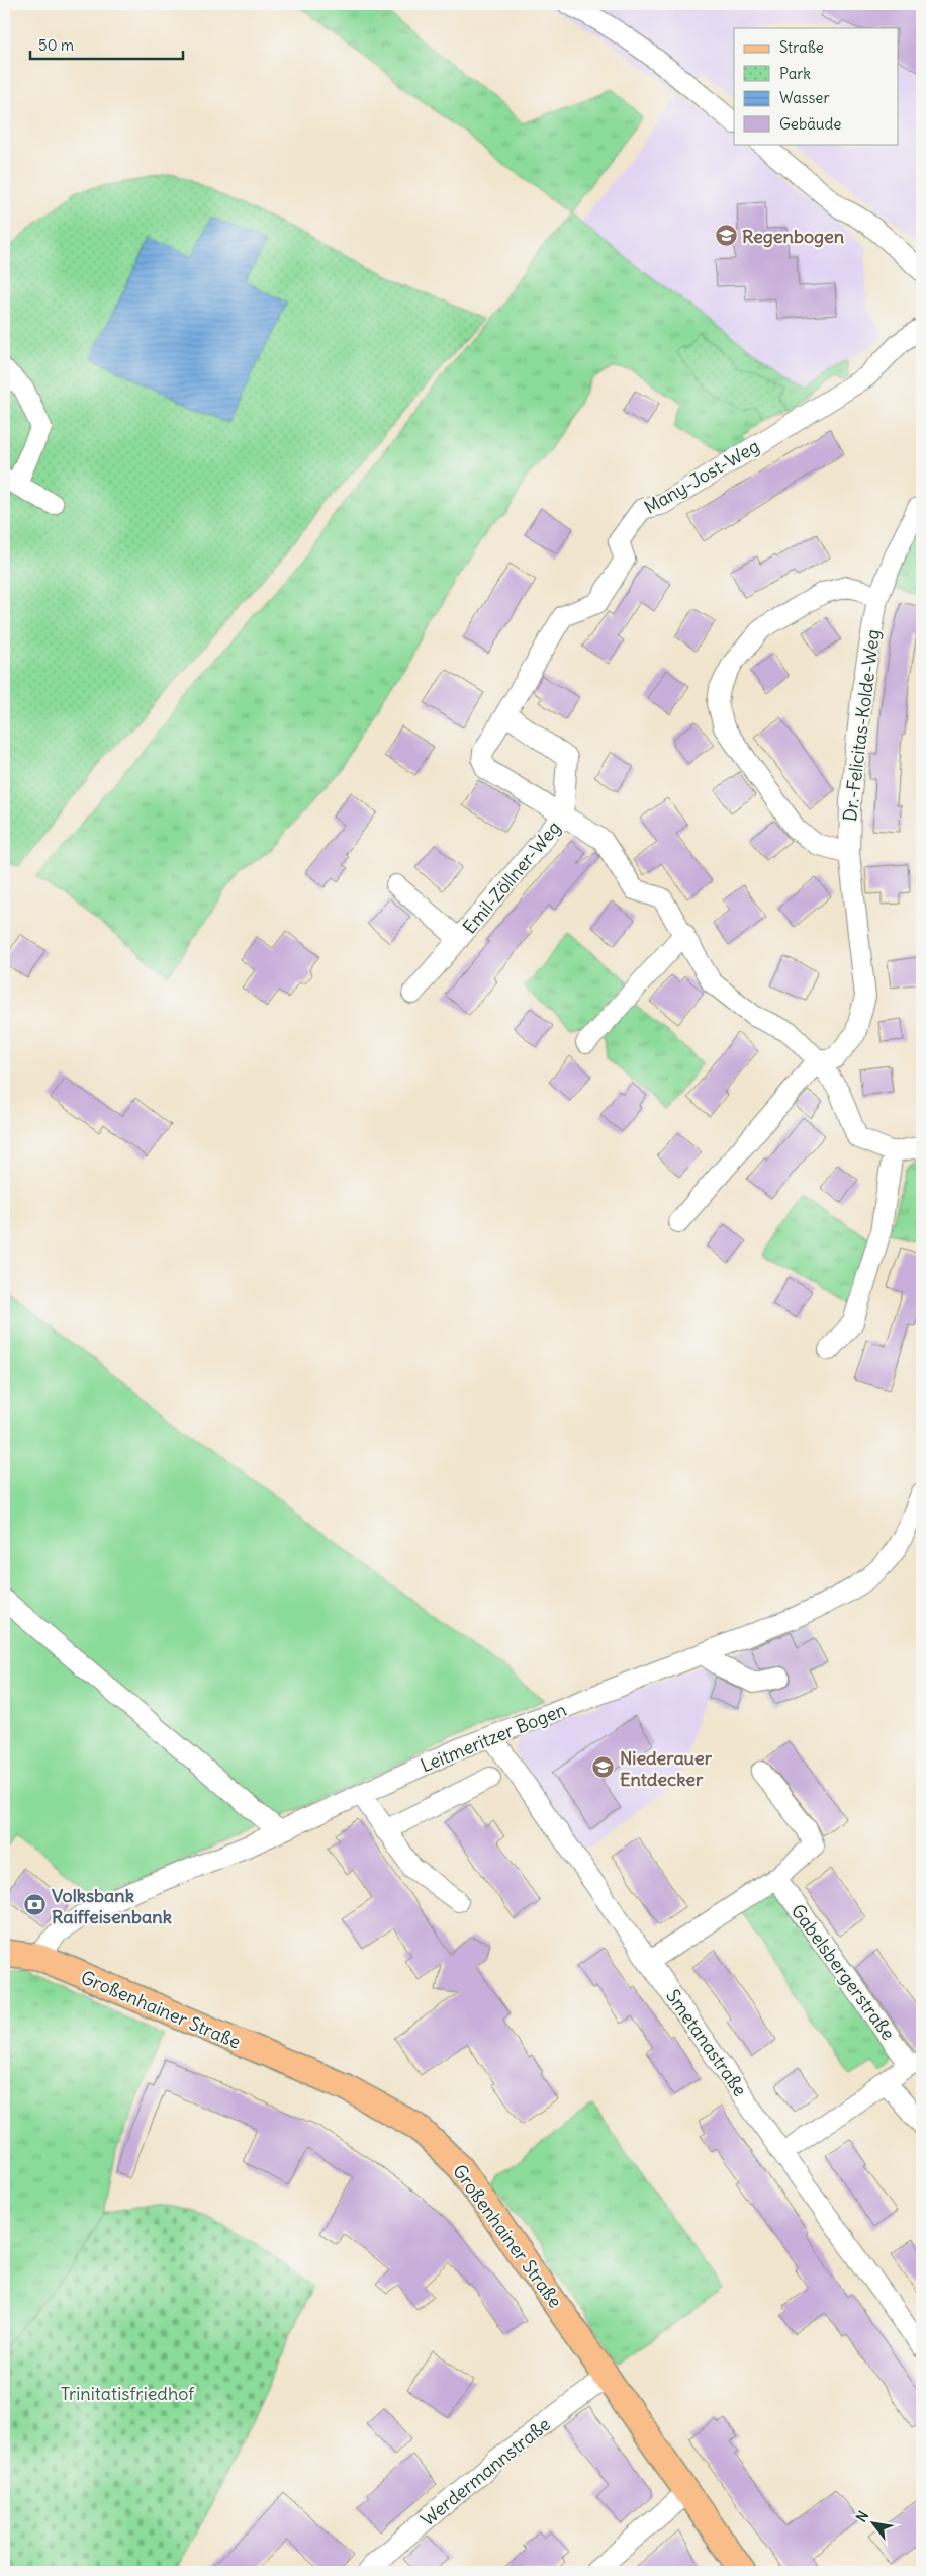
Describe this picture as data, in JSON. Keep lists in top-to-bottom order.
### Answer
{
  "streets": {
    "main road": ["Großenhainer Straße"],
    "street": [
      "Many-Jost-Weg",
      "Dr.-Felicitas-Kolde-Weg",
      "Emil-Zöllner-Weg",
      "Leitmeritzer Bogen",
      "Gabelsbergerstraße",
      "Smetanastraße",
      "Werdermannstraße"
    ]
  },
  "crossings": [
    ["Many-Jost-Weg", "Dr.-Felicitas-Kolde-Weg"],
    ["Many-Jost-Weg", "Emil-Zöllner-Weg"],
    ["Leitmeritzer Bogen", "Großenhainer Straße"],
    ["Leitmeritzer Bogen", "Smetanastraße"],
    ["Gabelsbergerstraße", "Smetanastraße"],
    ["Großenhainer Straße", "Werdermannstraße"]
  ],
  "parks": ["Trinitatisfriedhof"],
  "places": {
    "school or university": ["Regenbogen", "Niederauer Entdecker"],
    "bank": ["Volksbank Raiffeisenbank"]
  },
  "legend": [
    "Straße",
    "Park",
    "Wasser",
    "Gebäude"
  ],
  "scale_bar": "50 m",
  "north": "top left"
}
